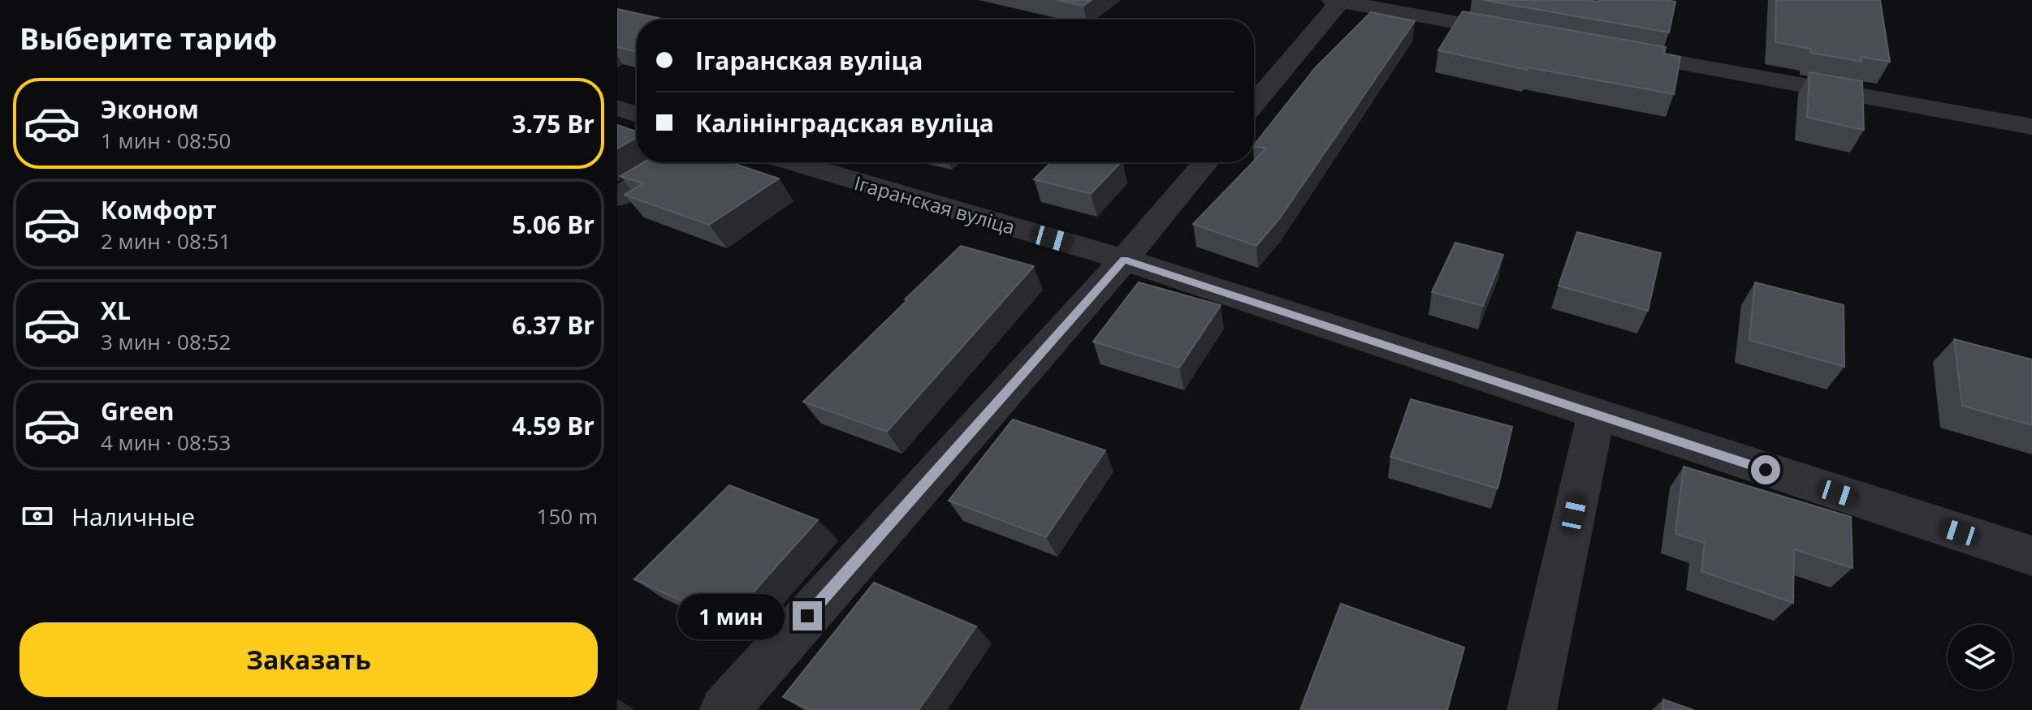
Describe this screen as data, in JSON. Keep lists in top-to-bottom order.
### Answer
{
  "streets": {
    "street": ["Ігаранская вуліца"]
  },
  "page": {
    "heading": "Выберите тариф",
    "banner": ["Ігаранская вуліца", "Калінінградская вуліца"],
    "list": [
      {
        "name": "Эконом",
        "note": "1 мин · 08:50",
        "value": "3.75 Br"
      },
      {
        "name": "Комфорт",
        "note": "2 мин · 08:51",
        "value": "5.06 Br"
      },
      {
        "name": "XL",
        "note": "3 мин · 08:52",
        "value": "6.37 Br"
      },
      {
        "name": "Green",
        "note": "4 мин · 08:53",
        "value": "4.59 Br"
      }
    ],
    "pay": ["Наличные", "150 m"],
    "bubble": "1 мин",
    "buttons": "Заказать"
  }
}
